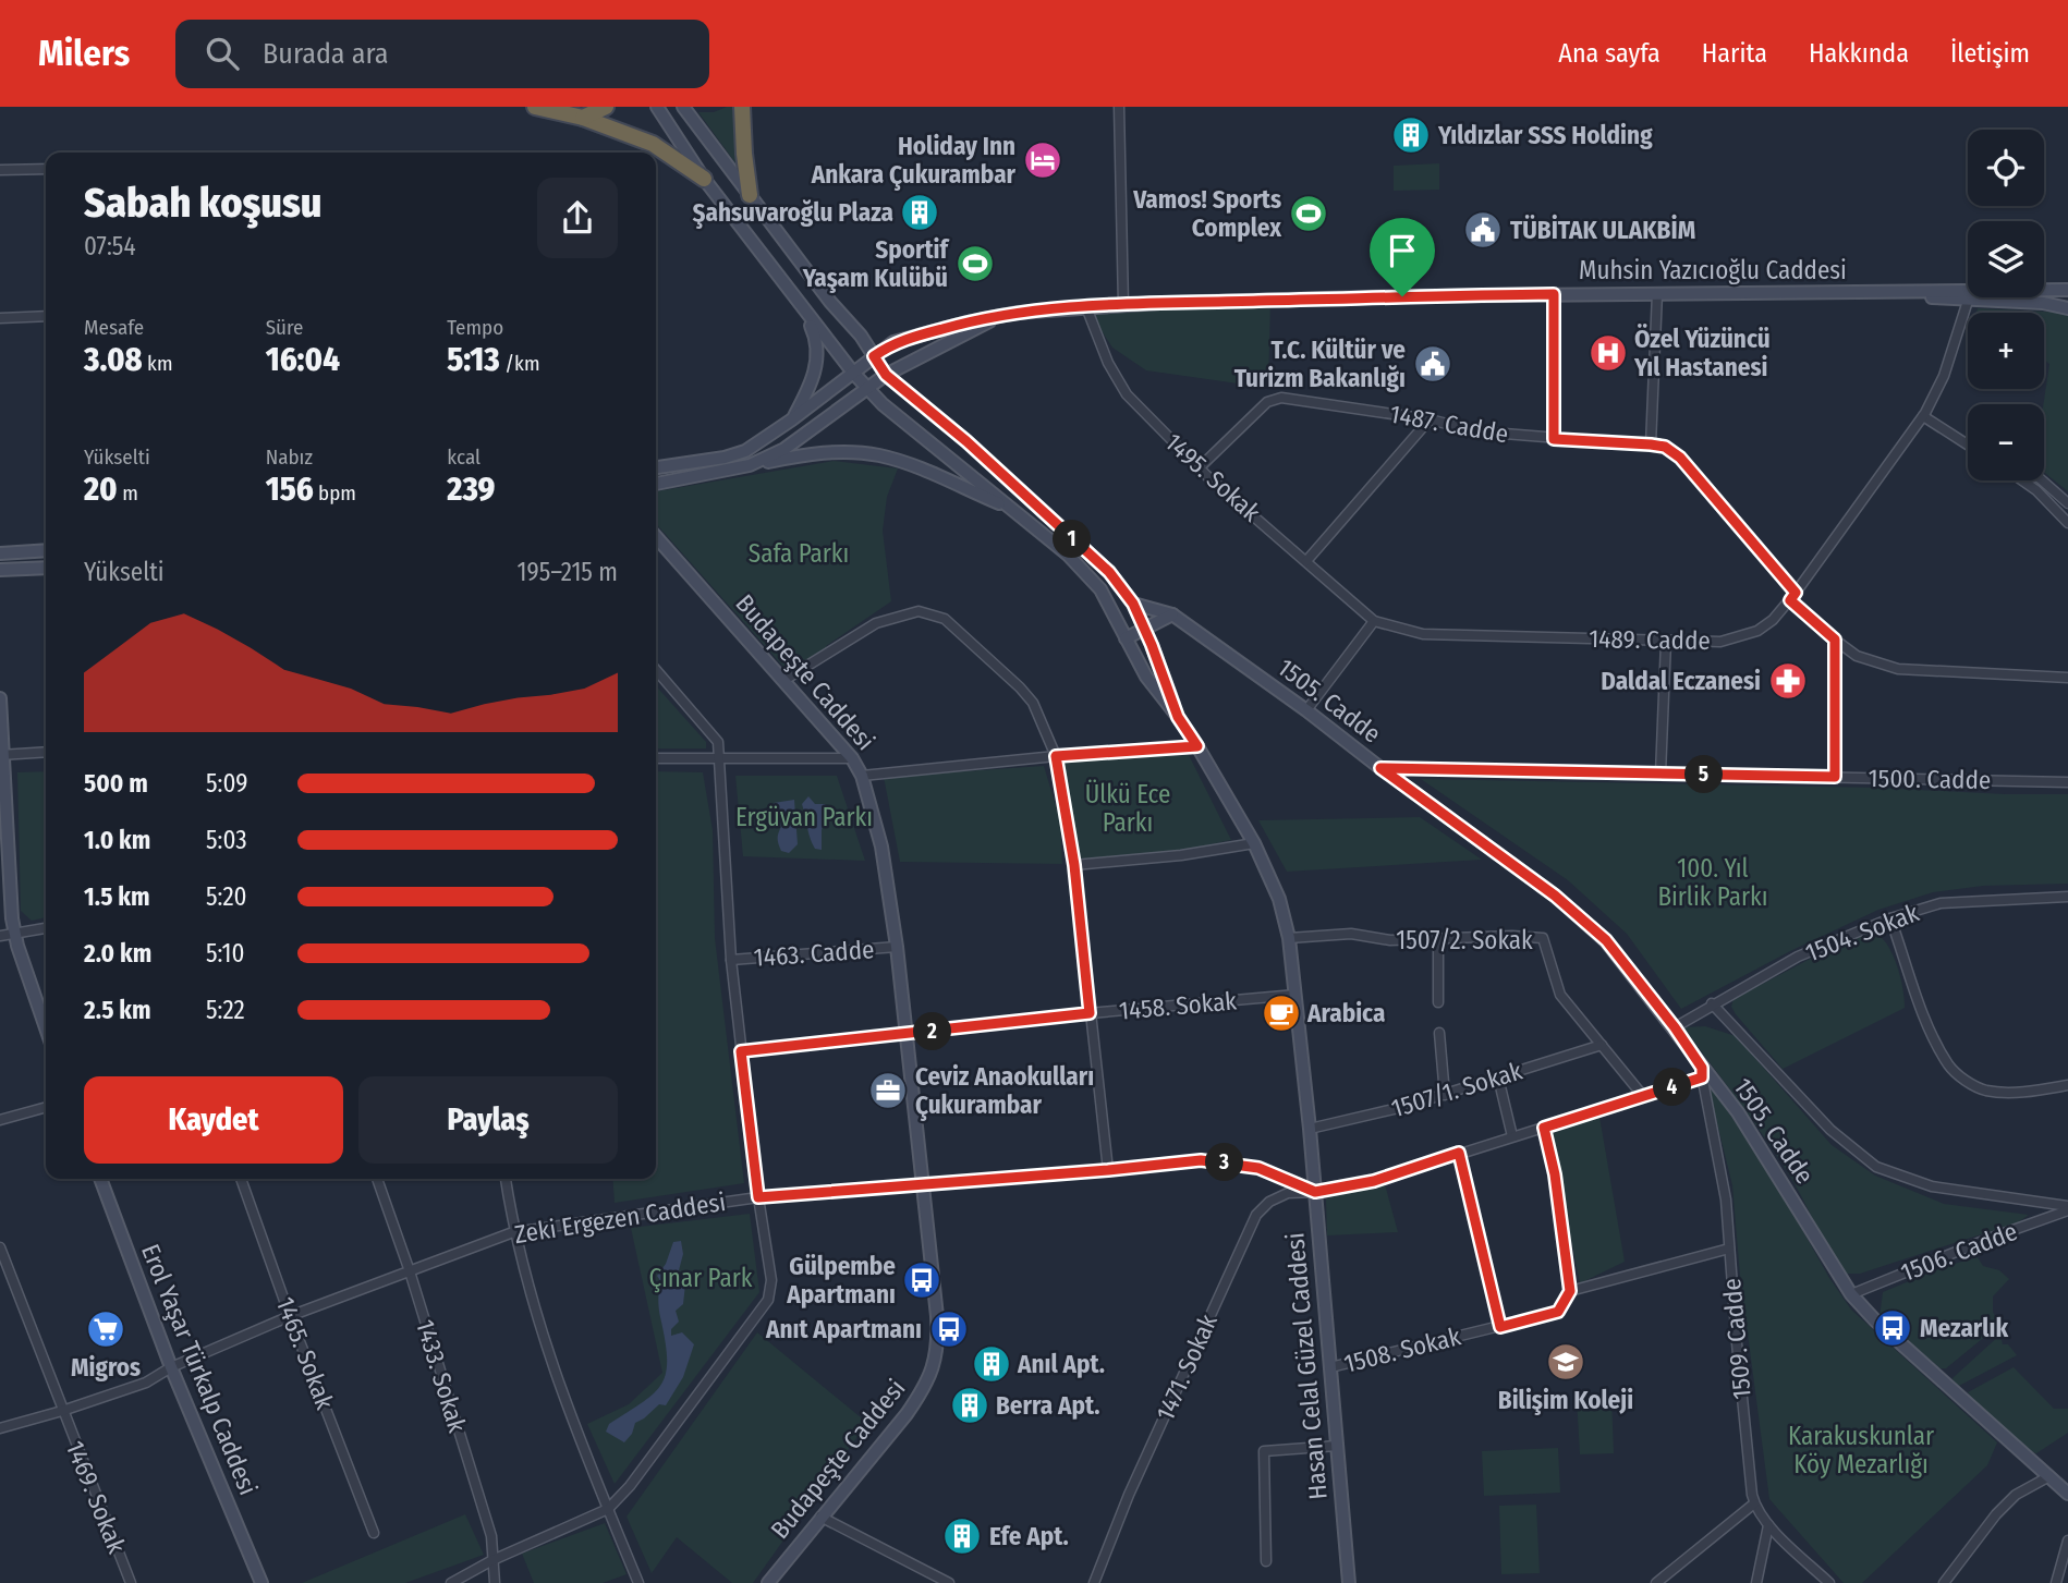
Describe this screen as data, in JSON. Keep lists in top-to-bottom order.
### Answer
{
  "streets": {
    "main road": [
      "Muhsin Yazıcıoğlu Caddesi",
      "Budapeşte Caddesi",
      "1505. Cadde",
      "Hasan Celal Güzel Caddesi",
      "Erol Yaşar Türkalp Caddesi"
    ],
    "street": [
      "1487. Cadde",
      "1495. Sokak",
      "1489. Cadde",
      "1500. Cadde",
      "1504. Sokak",
      "1507/2. Sokak",
      "1463. Cadde",
      "1458. Sokak",
      "1507/1. Sokak",
      "Zeki Ergezen Caddesi",
      "1506. Cadde",
      "1509. Cadde",
      "1508. Sokak",
      "1465. Sokak",
      "1471. Sokak",
      "1433. Sokak",
      "1469. Sokak"
    ]
  },
  "crossings": [
    ["Muhsin Yazıcıoğlu Caddesi", "1495. Sokak"],
    ["Muhsin Yazıcıoğlu Caddesi", "1489. Cadde"],
    ["Muhsin Yazıcıoğlu Caddesi", "Hasan Celal Güzel Caddesi"],
    ["1487. Cadde", "1495. Sokak"],
    ["1487. Cadde", "1489. Cadde"],
    ["1495. Sokak", "1489. Cadde"],
    ["Budapeşte Caddesi", "1463. Cadde"],
    ["Budapeşte Caddesi", "1458. Sokak"],
    ["Budapeşte Caddesi", "Zeki Ergezen Caddesi"],
    ["1505. Cadde", "1500. Cadde"],
    ["1505. Cadde", "1504. Sokak"],
    ["1505. Cadde", "1506. Cadde"],
    ["1505. Cadde", "1509. Cadde"],
    ["1505. Cadde", "Hasan Celal Güzel Caddesi"],
    ["1505. Cadde", "1471. Sokak"],
    ["1507/2. Sokak", "1507/1. Sokak"],
    ["1507/2. Sokak", "Hasan Celal Güzel Caddesi"],
    ["1507/2. Sokak", "1471. Sokak"],
    ["1458. Sokak", "Hasan Celal Güzel Caddesi"],
    ["1507/1. Sokak", "Hasan Celal Güzel Caddesi"],
    ["Zeki Ergezen Caddesi", "1465. Sokak"],
    ["Zeki Ergezen Caddesi", "Hasan Celal Güzel Caddesi"],
    ["Zeki Ergezen Caddesi", "1471. Sokak"],
    ["Zeki Ergezen Caddesi", "Erol Yaşar Türkalp Caddesi"],
    ["Zeki Ergezen Caddesi", "1433. Sokak"],
    ["Zeki Ergezen Caddesi", "1469. Sokak"],
    ["1509. Cadde", "1508. Sokak"],
    ["1509. Cadde", "1471. Sokak"],
    ["1508. Sokak", "Hasan Celal Güzel Caddesi"],
    ["Hasan Celal Güzel Caddesi", "1471. Sokak"]
  ],
  "parks": [
    "Safa Parkı",
    "Ülkü Ece Parkı",
    "Ergüvan Parkı",
    "100. Yıl Birlik Parkı",
    "Çınar Park",
    "Karakuskunlar Köy Mezarlığı"
  ],
  "places": {
    "building": [
      "Yıldızlar SSS Holding",
      "Şahsuvaroğlu Plaza",
      "Anıl Apt.",
      "Berra Apt.",
      "Efe Apt."
    ],
    "hotel": ["Holiday Inn Ankara Çukurambar"],
    "sports": ["Vamos! Sports Complex", "Sportif Yaşam Kulübü"],
    "public building": ["TÜBİTAK ULAKBİM", "T.C. Kültür ve Turizm Bakanlığı"],
    "hospital": ["Özel Yüzüncü Yıl Hastanesi"],
    "pharmacy": ["Daldal Eczanesi"],
    "cafe": ["Arabica"],
    "office": ["Ceviz Anaokulları Çukurambar"],
    "bus stop": ["Gülpembe Apartmanı", "Mezarlık", "Anıt Apartmanı"],
    "supermarket": ["Migros"],
    "school or university": ["Bilişim Koleji"]
  },
  "page": {
    "header": "Milers",
    "search": "Burada ara",
    "nav": [
      "Ana sayfa",
      "Harita",
      "Hakkında",
      "İletişim"
    ],
    "map_buttons": ["+", "−"],
    "heading": ["Sabah koşusu", "07:54"],
    "stats": [
      ["Mesafe", "3.08 km"],
      ["Süre", "16:04"],
      ["Tempo", "5:13 /km"],
      ["Yükselti", "20 m"],
      ["Nabız", "156 bpm"],
      ["kcal", "239"]
    ],
    "pins": [
      "1",
      "5",
      "2",
      "4",
      "3"
    ],
    "chart": ["Yükselti", "195–215 m"],
    "list": [
      {
        "name": "500 m",
        "note": "5:09"
      },
      {
        "name": "1.0 km",
        "note": "5:03"
      },
      {
        "name": "1.5 km",
        "note": "5:20"
      },
      {
        "name": "2.0 km",
        "note": "5:10"
      },
      {
        "name": "2.5 km",
        "note": "5:22"
      }
    ],
    "buttons": ["Kaydet", "Paylaş"]
  }
}
